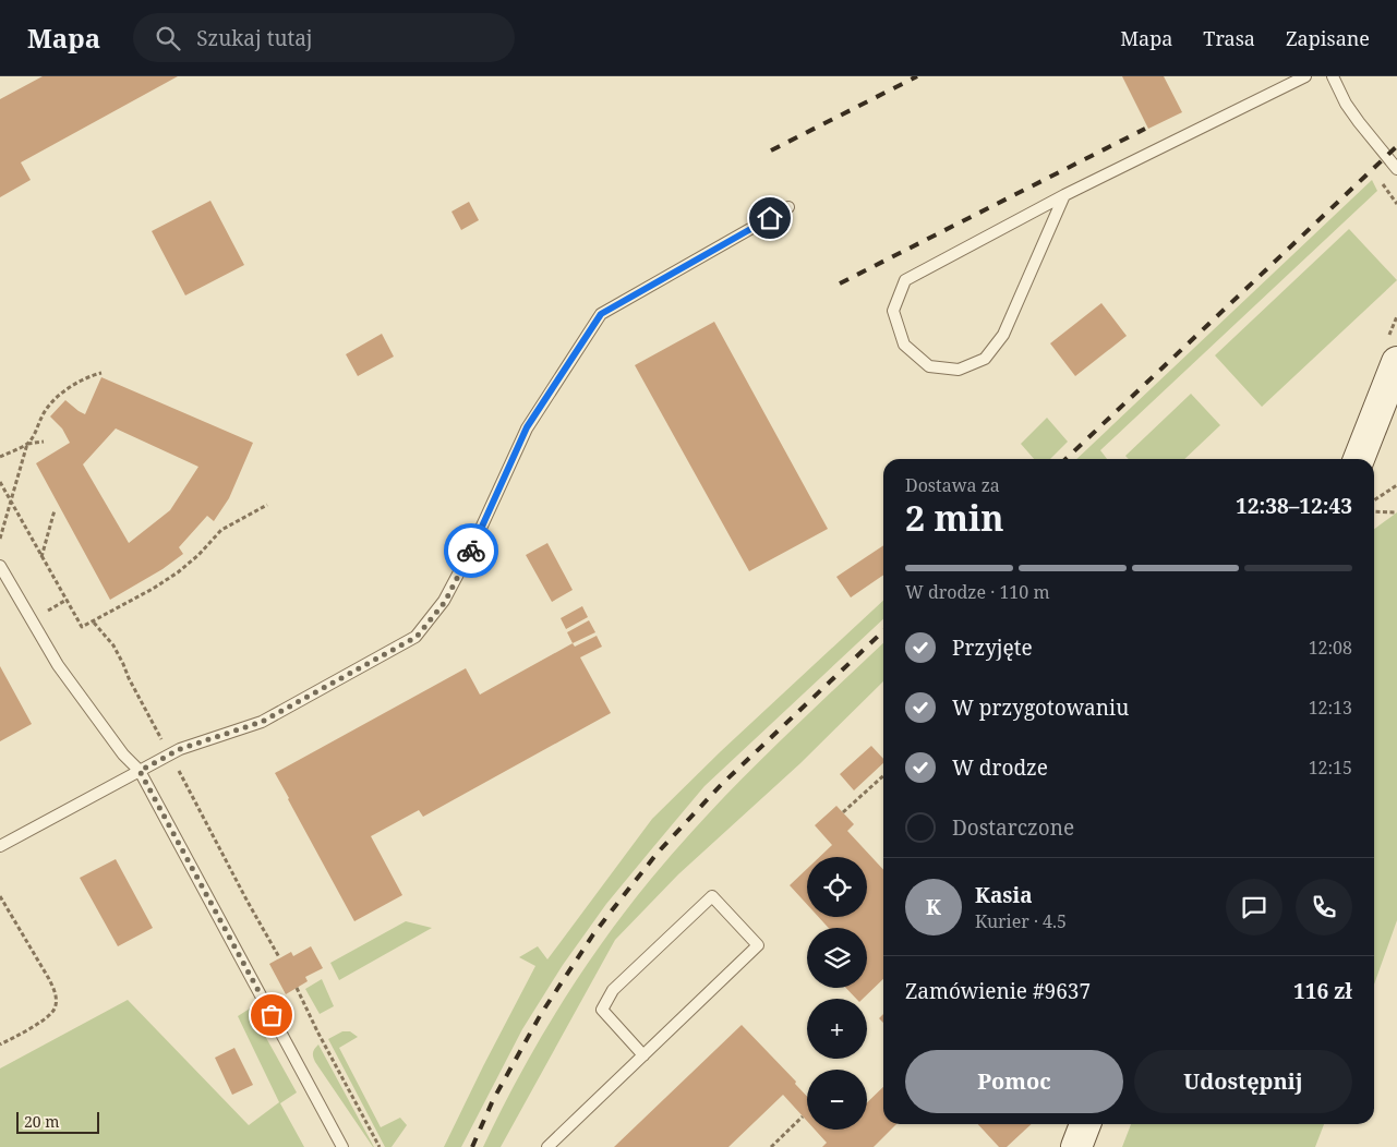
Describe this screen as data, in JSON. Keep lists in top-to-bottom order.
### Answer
{
  "scale_bar": "20 m",
  "page": {
    "header": "Mapa",
    "search": "Szukaj tutaj",
    "nav": ["Mapa", "Trasa", "Zapisane"],
    "heading": ["2 min", "Dostawa za", "12:38–12:43"],
    "panel": [
      "Kasia",
      "Kurier · 4.5",
      "Zamówienie #9637",
      "116 zł"
    ],
    "bar": "W drodze · 110 m",
    "list": [
      ["Przyjęte", "12:08"],
      ["W przygotowaniu", "12:13"],
      ["W drodze", "12:15"],
      "Dostarczone"
    ],
    "map_buttons": ["+", "−"],
    "round": "K",
    "buttons": ["Pomoc", "Udostępnij"],
    "scale": "20 m"
  }
}
